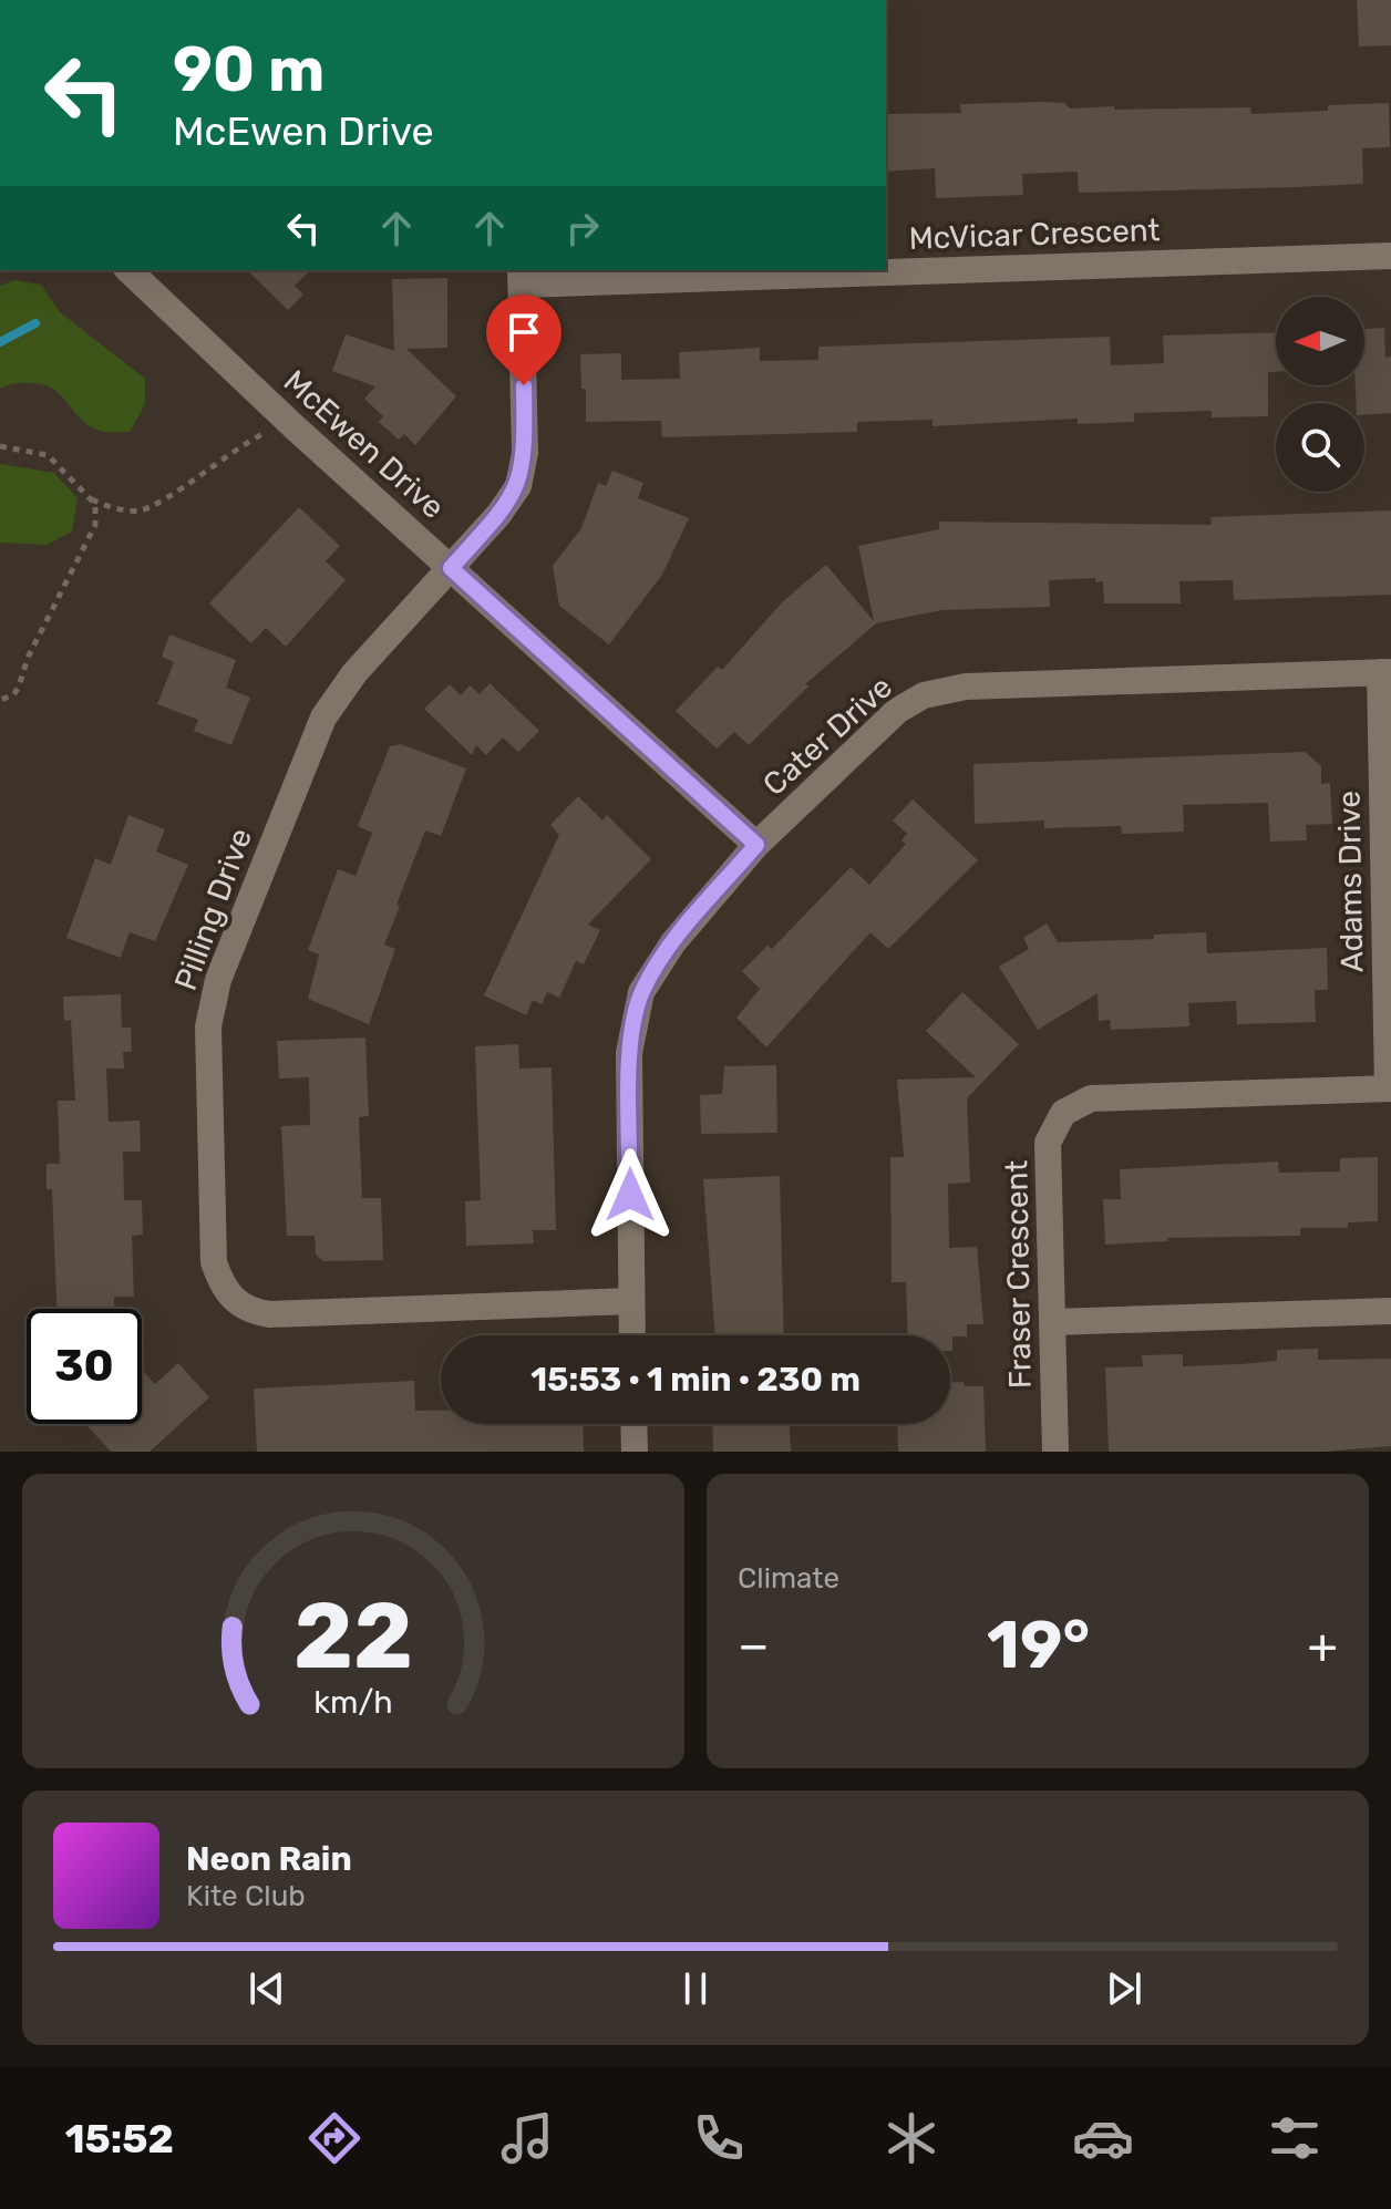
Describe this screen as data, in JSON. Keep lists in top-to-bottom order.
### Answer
{
  "streets": {
    "street": [
      "McVicar Crescent",
      "McEwen Drive",
      "Cater Drive",
      "Adams Drive",
      "Pilling Drive",
      "Fraser Crescent"
    ]
  },
  "crossings": [
    ["McVicar Crescent", "Pilling Drive"],
    ["McEwen Drive", "Cater Drive"],
    ["McEwen Drive", "Pilling Drive"],
    ["Cater Drive", "Adams Drive"],
    ["Cater Drive", "Pilling Drive"],
    ["Adams Drive", "Fraser Crescent"]
  ],
  "north": "left",
  "page": {
    "turn": ["90 m", "McEwen Drive"],
    "limit": "30",
    "trip": "15:53 · 1 min · 230 m",
    "tile": "Climate",
    "heat": ["−", "19°", "+"],
    "song": ["Neon Rain", "Kite Club"],
    "tabs": "15:52",
    "gauge": ["22", "km/h"]
  }
}
